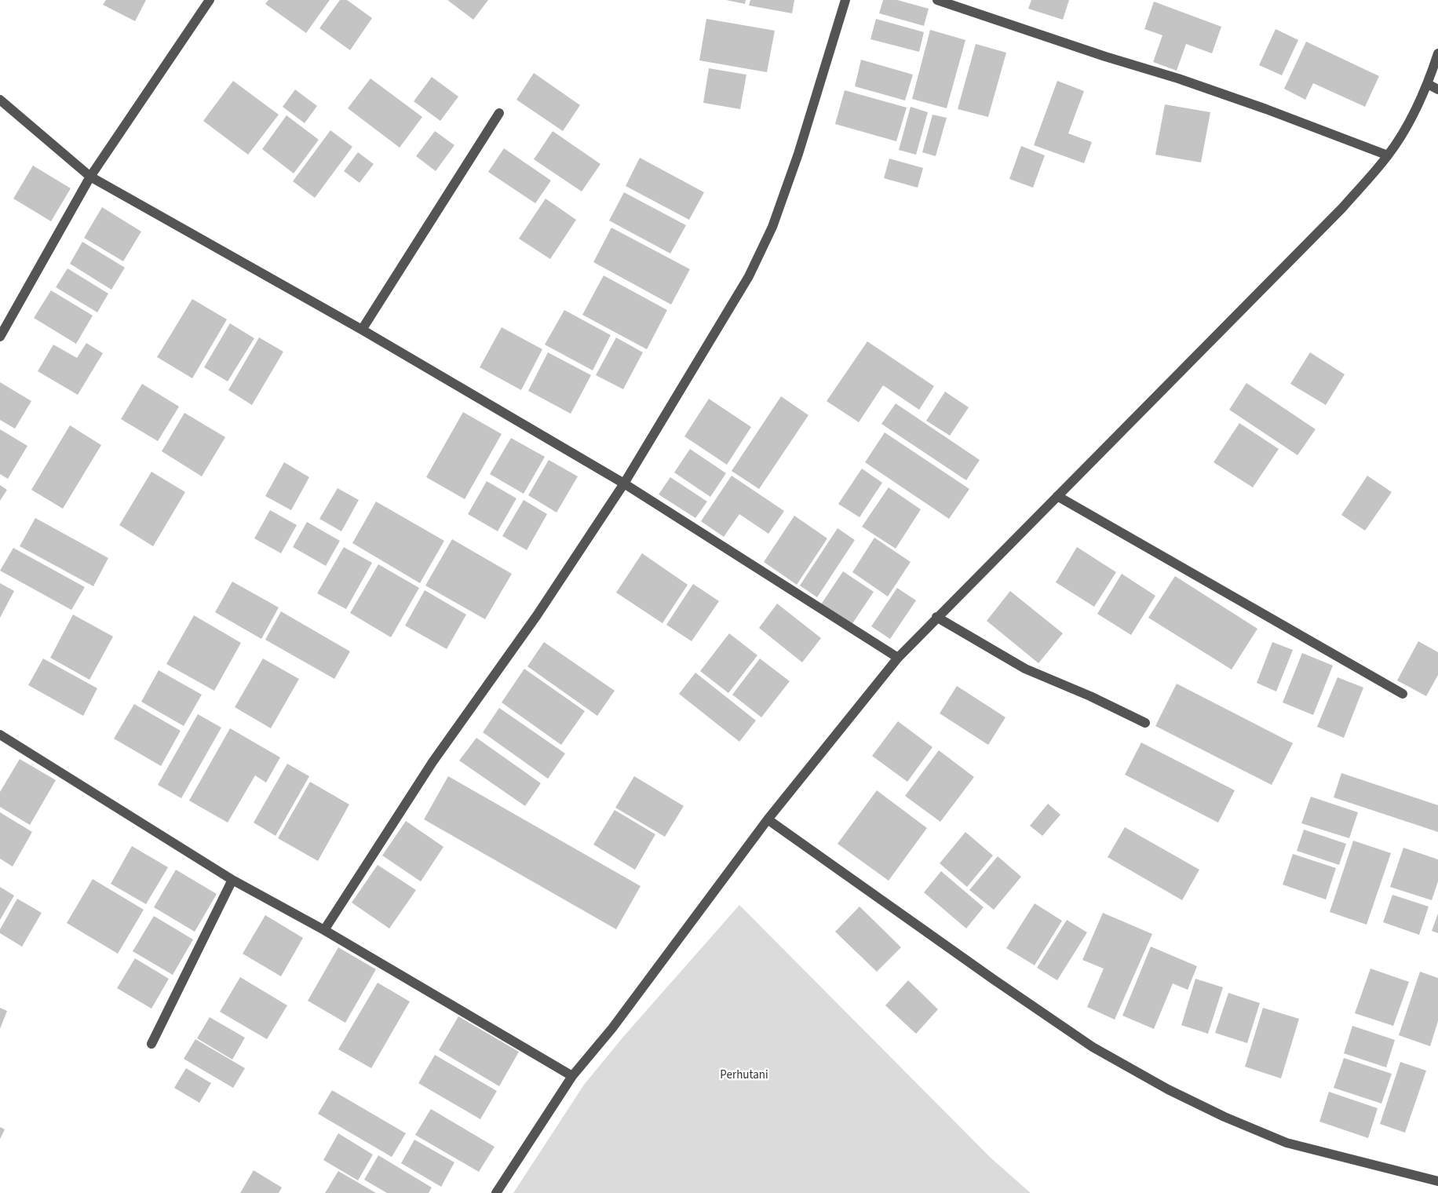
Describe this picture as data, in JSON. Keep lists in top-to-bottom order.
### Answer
{
  "parks": ["Perhutani"]
}
